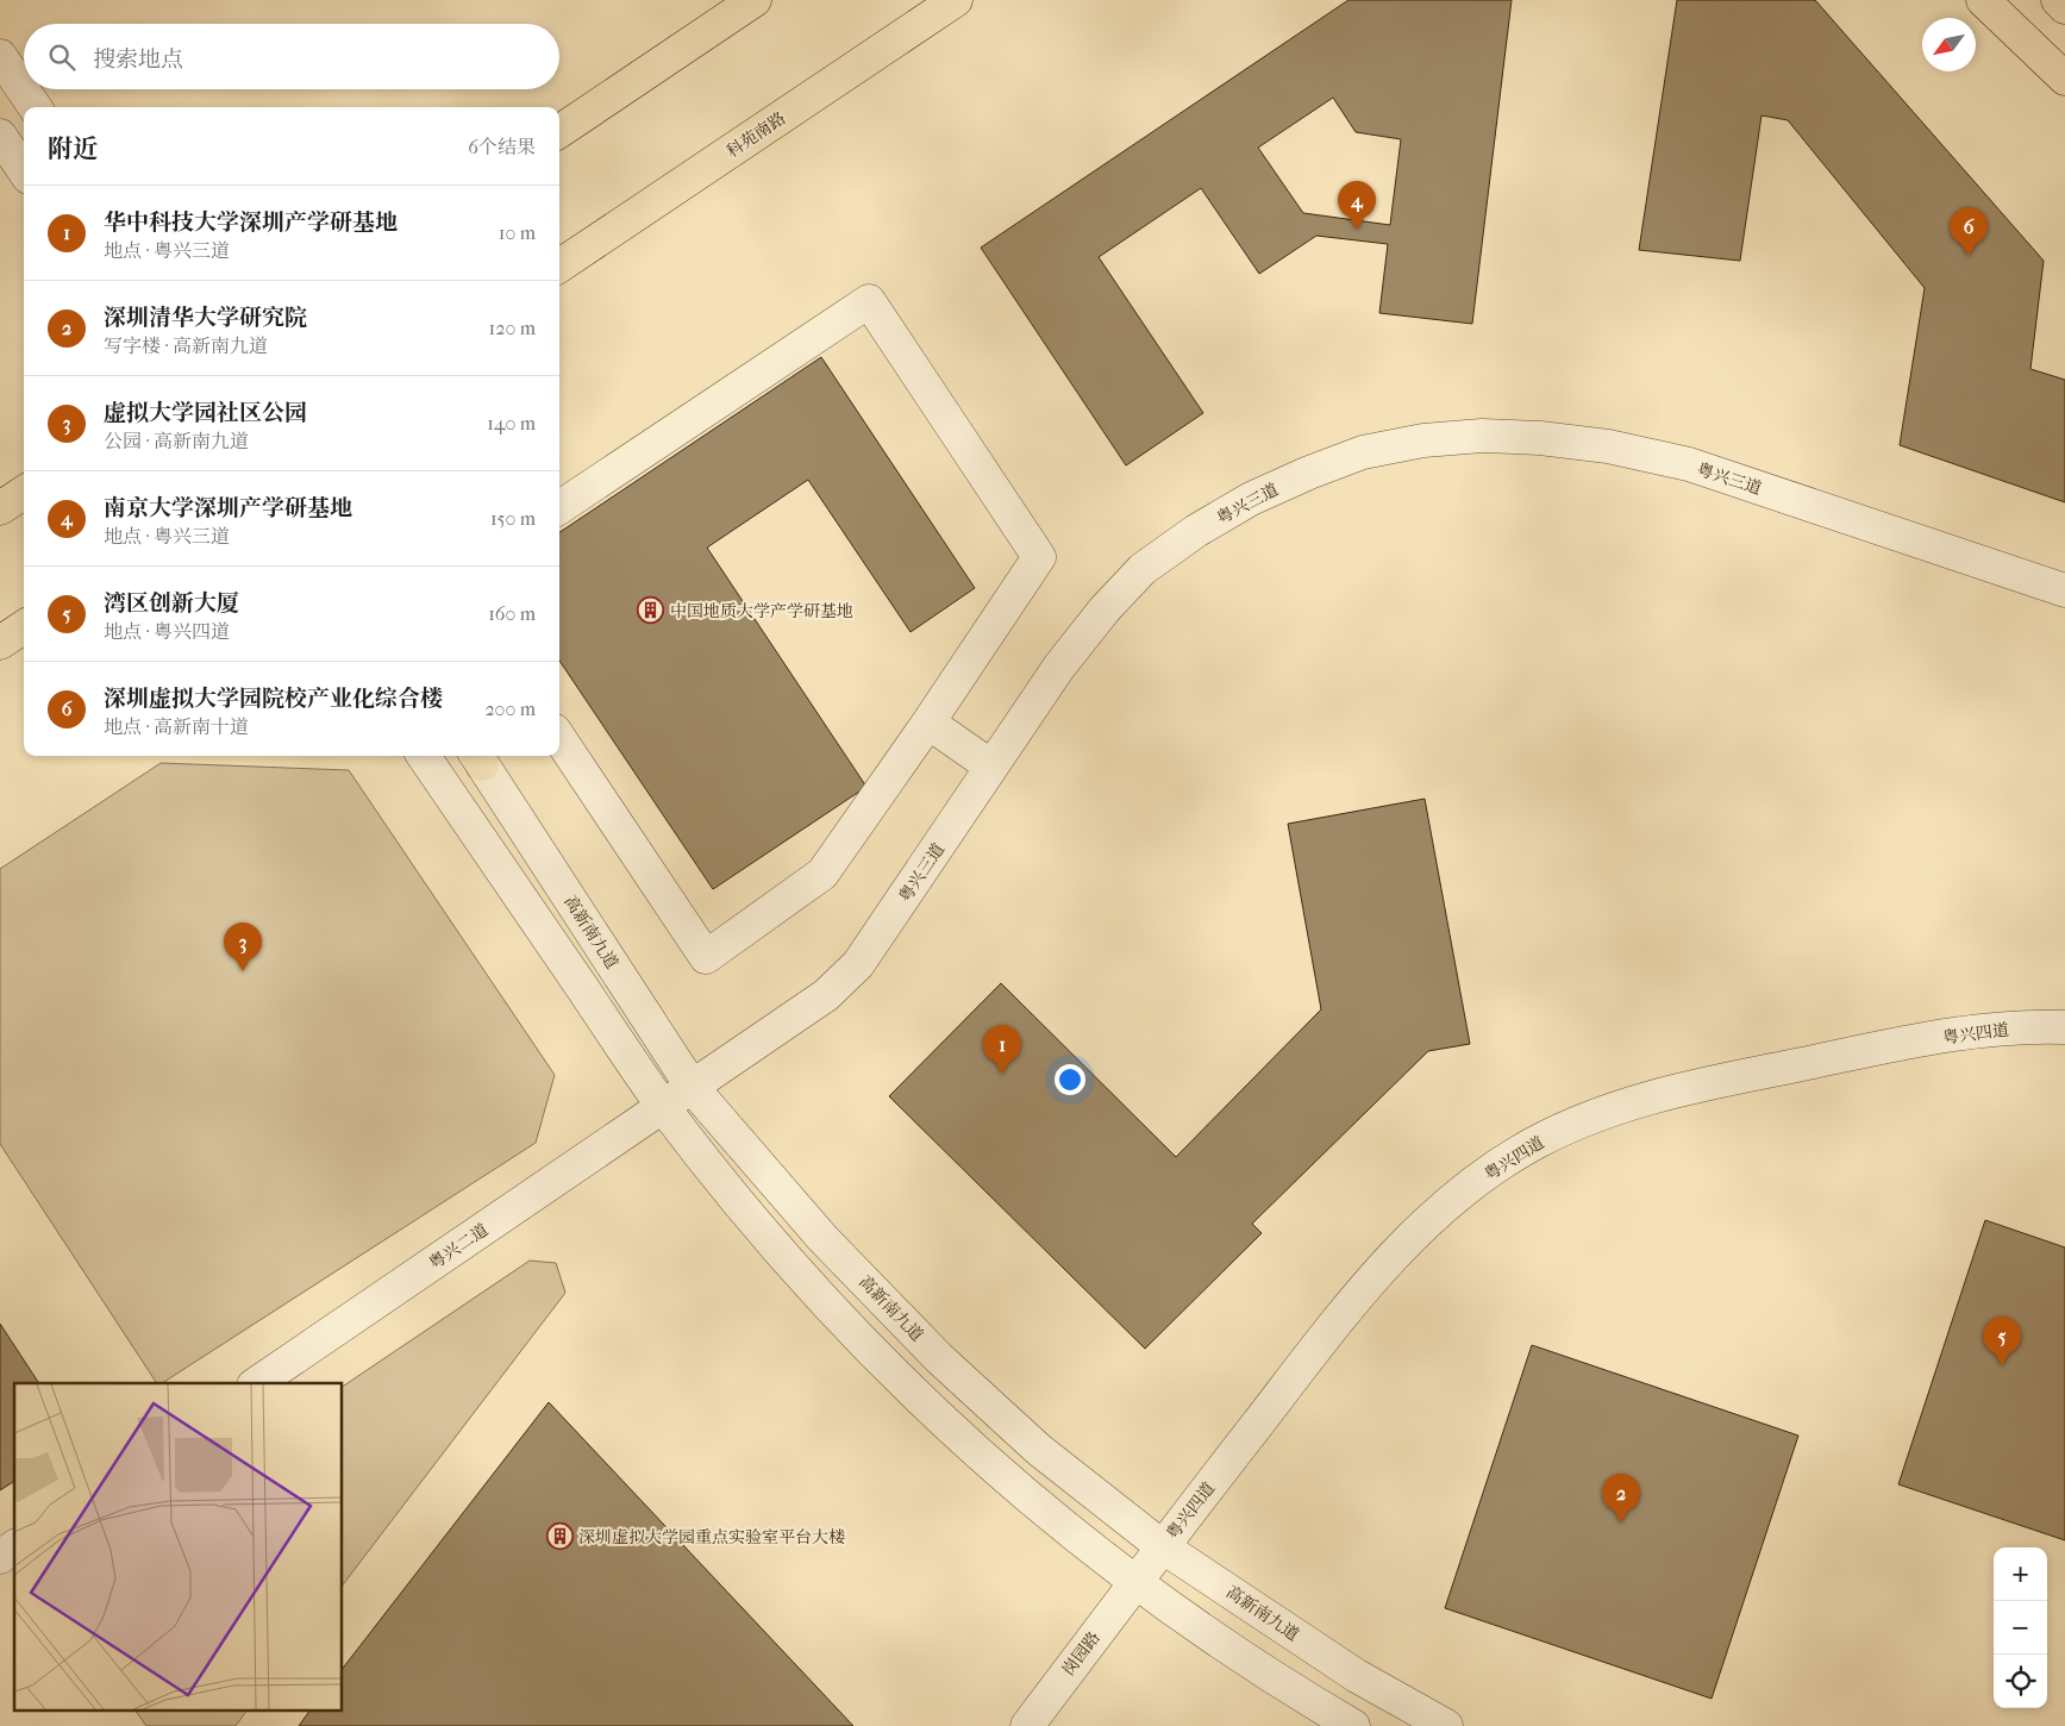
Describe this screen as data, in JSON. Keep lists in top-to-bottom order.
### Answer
{
  "streets": {
    "main road": ["科苑南路"],
    "street": [
      "粤兴三道",
      "高新南九道",
      "粤兴四道",
      "粤兴二道",
      "岗园路"
    ]
  },
  "crossings": [
    ["粤兴三道", "高新南九道"],
    ["粤兴三道", "粤兴二道"],
    ["高新南九道", "粤兴四道"],
    ["粤兴四道", "岗园路"]
  ],
  "places": {
    "building": ["中国地质大学产学研基地", "深圳虚拟大学园重点实验室平台大楼"]
  },
  "north": "bottom left",
  "page": {
    "search": "搜索地点",
    "heading": ["附近", "6个结果"],
    "pins": [
      "4",
      "6",
      "3",
      "1",
      "5",
      "2"
    ],
    "list": [
      {
        "mark": "1",
        "name": "华中科技大学深圳产学研基地",
        "note": "地点 · 粤兴三道",
        "value": "10 m"
      },
      {
        "mark": "2",
        "name": "深圳清华大学研究院",
        "note": "写字楼 · 高新南九道",
        "value": "120 m"
      },
      {
        "mark": "3",
        "name": "虚拟大学园社区公园",
        "note": "公园 · 高新南九道",
        "value": "140 m"
      },
      {
        "mark": "4",
        "name": "南京大学深圳产学研基地",
        "note": "地点 · 粤兴三道",
        "value": "150 m"
      },
      {
        "mark": "5",
        "name": "湾区创新大厦",
        "note": "地点 · 粤兴四道",
        "value": "160 m"
      },
      {
        "mark": "6",
        "name": "深圳虚拟大学园院校产业化综合楼",
        "note": "地点 · 高新南十道",
        "value": "200 m"
      }
    ],
    "map_buttons": ["+", "−"]
  }
}
